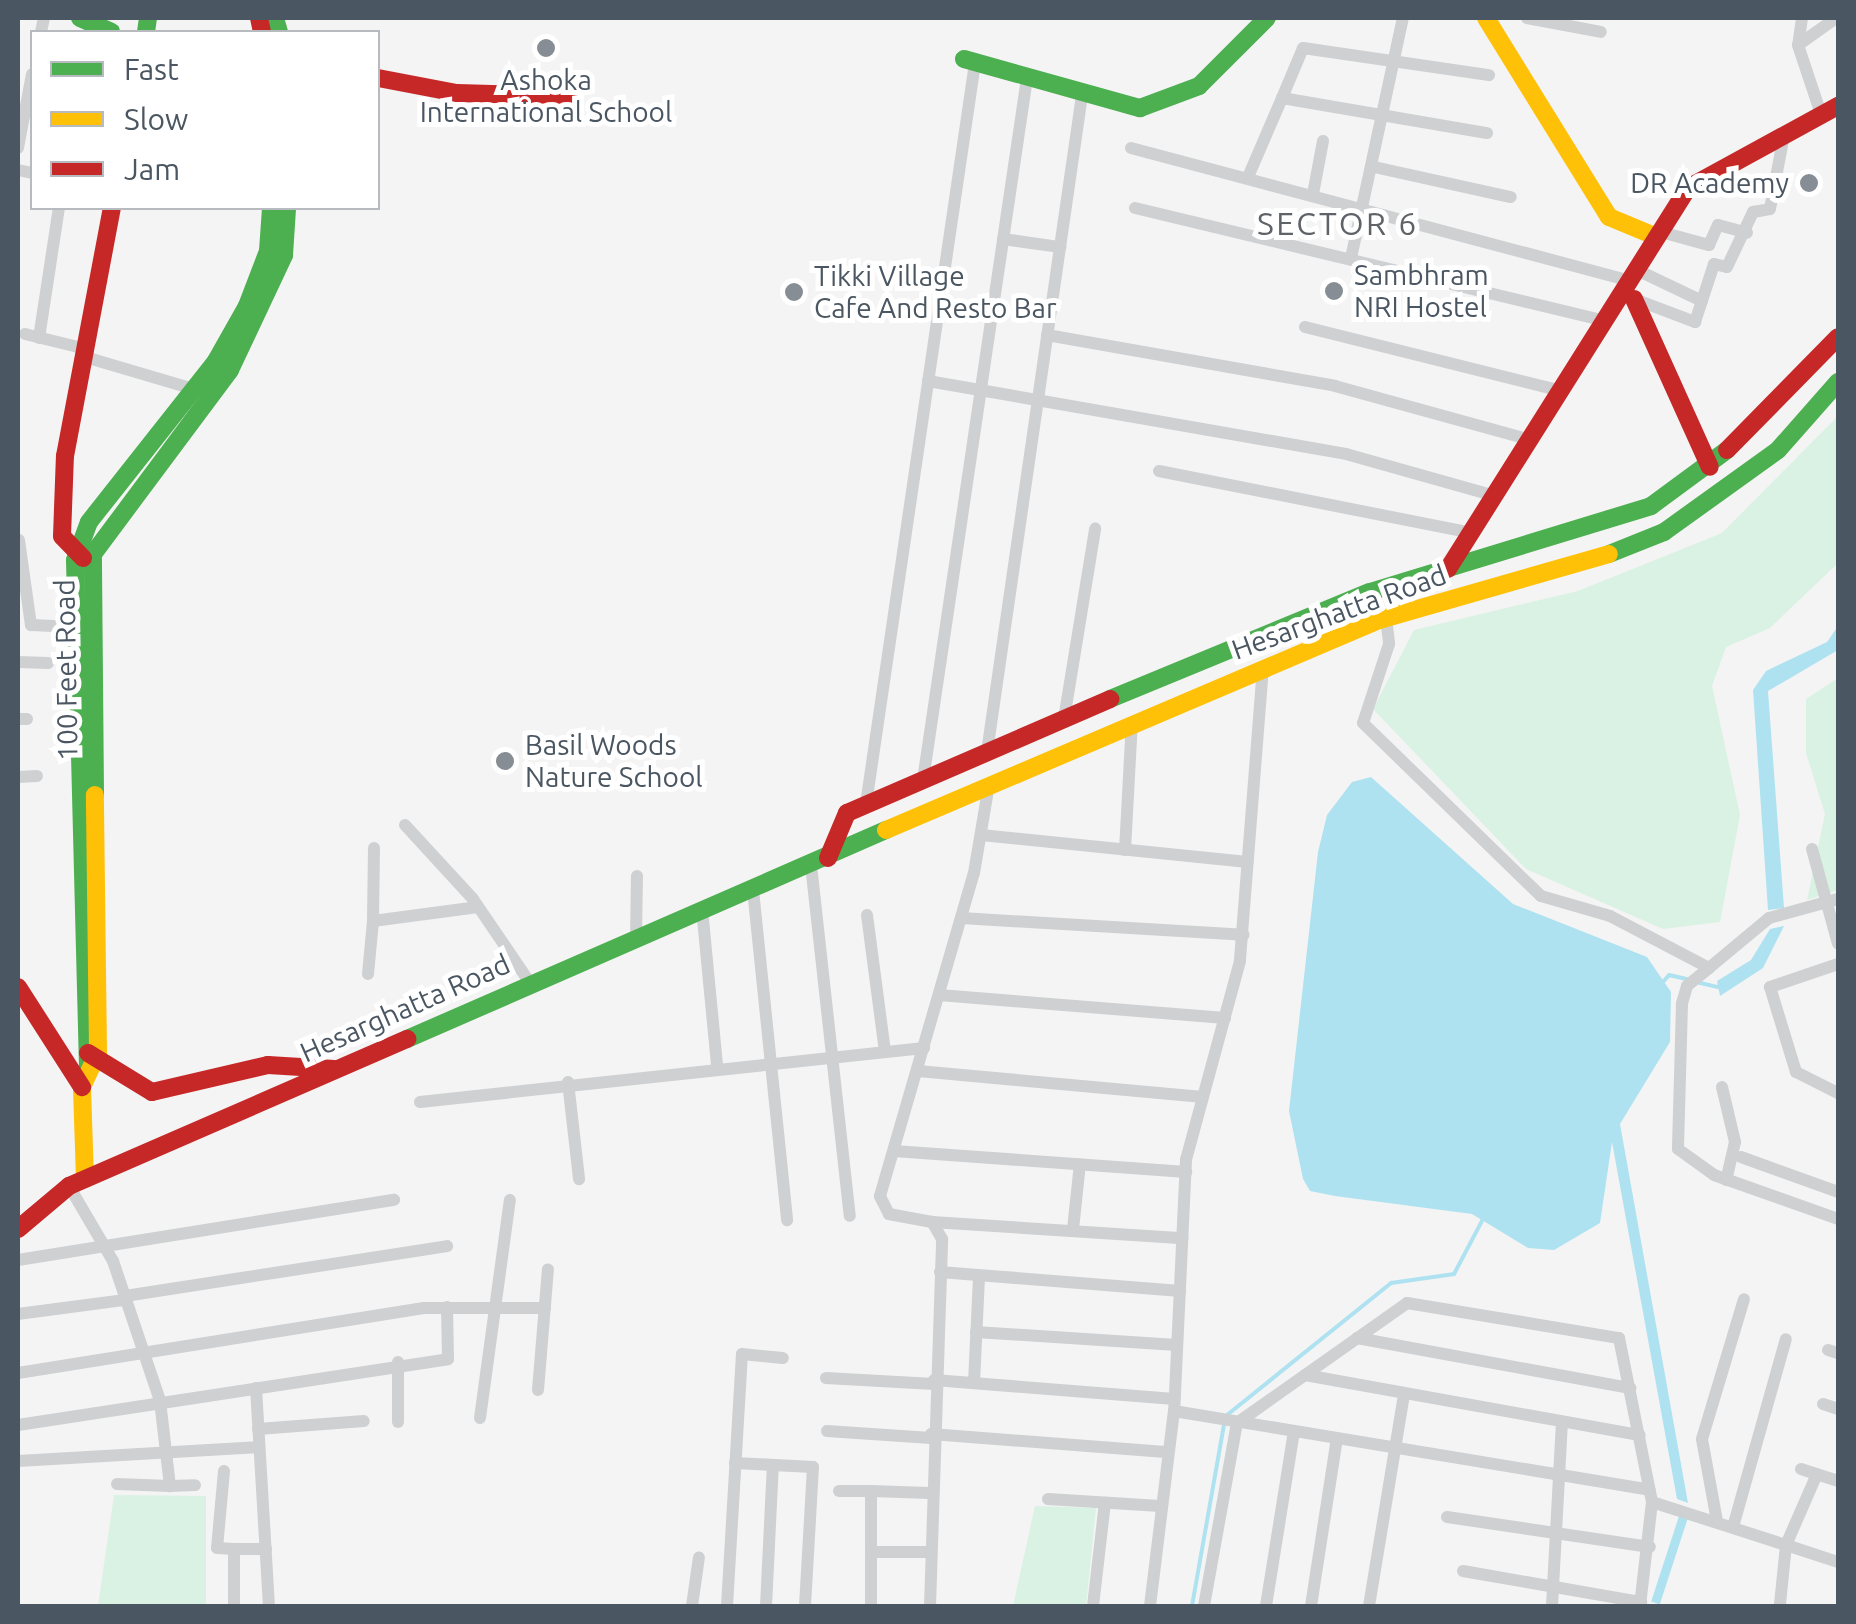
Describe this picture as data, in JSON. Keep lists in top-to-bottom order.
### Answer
{
  "streets": {
    "main road": ["Hesarghatta Road", "100 Feet Road"]
  },
  "crossings": [
    ["Hesarghatta Road", "100 Feet Road"]
  ],
  "districts": ["SECTOR 6"],
  "places": [
    "Ashoka International School",
    "DR Academy",
    "Sambhram NRI Hostel",
    "Tikki Village Cafe And Resto Bar",
    "Basil Woods Nature School"
  ],
  "legend": ["Fast", "Slow", "Jam"]
}
